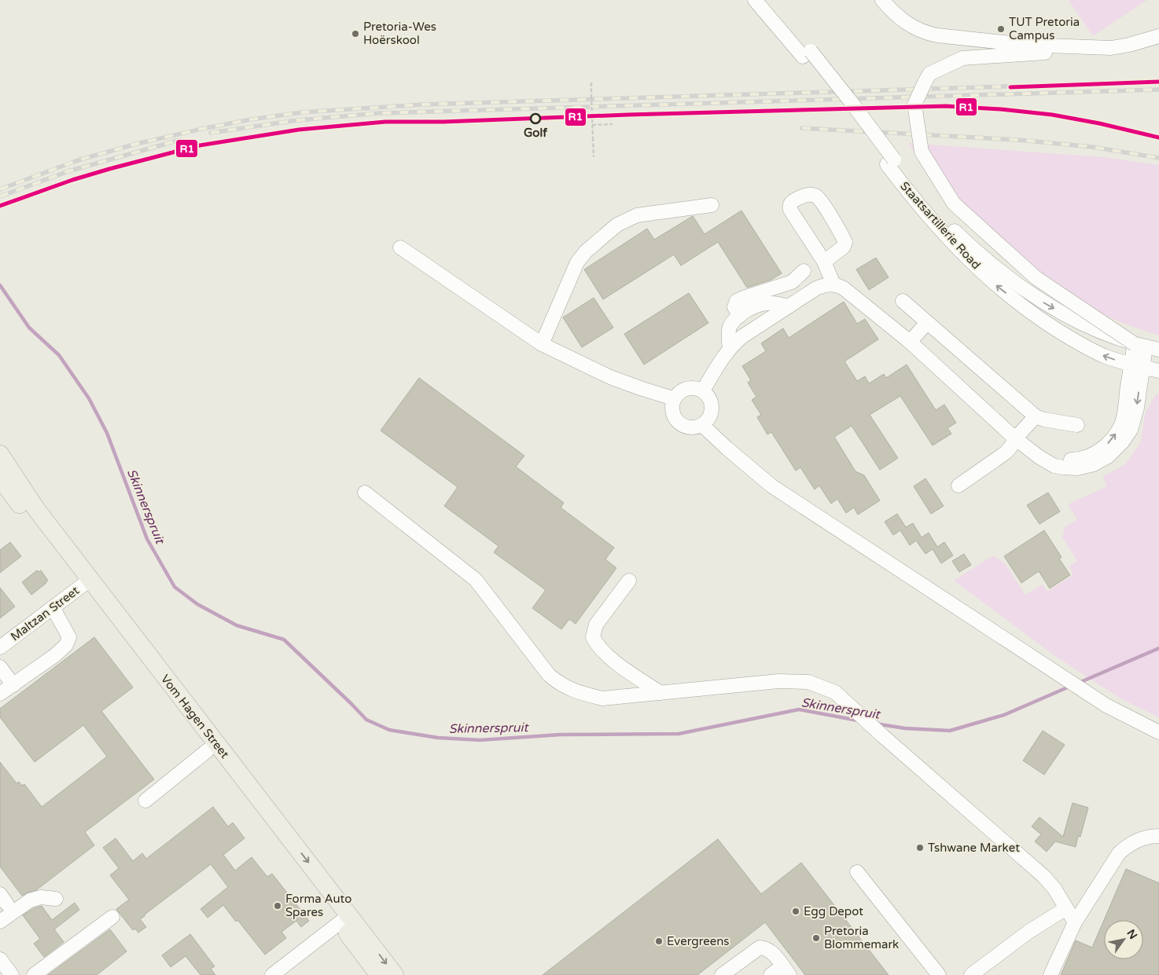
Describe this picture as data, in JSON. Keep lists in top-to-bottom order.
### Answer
{
  "streets": {
    "main road": ["Vom Hagen Street"],
    "street": ["Staatsartillerie Road", "Maltzan Street"]
  },
  "crossings": [
    ["Maltzan Street", "Vom Hagen Street"]
  ],
  "water": ["Skinnerspruit"],
  "places": [
    "TUT Pretoria Campus",
    "Pretoria-Wes Hoërskool",
    "Golf",
    "Tshwane Market",
    "Forma Auto Spares",
    "Egg Depot",
    "Pretoria Blommemark",
    "Evergreens"
  ],
  "lines": ["transit line R1"],
  "north": "top right"
}
